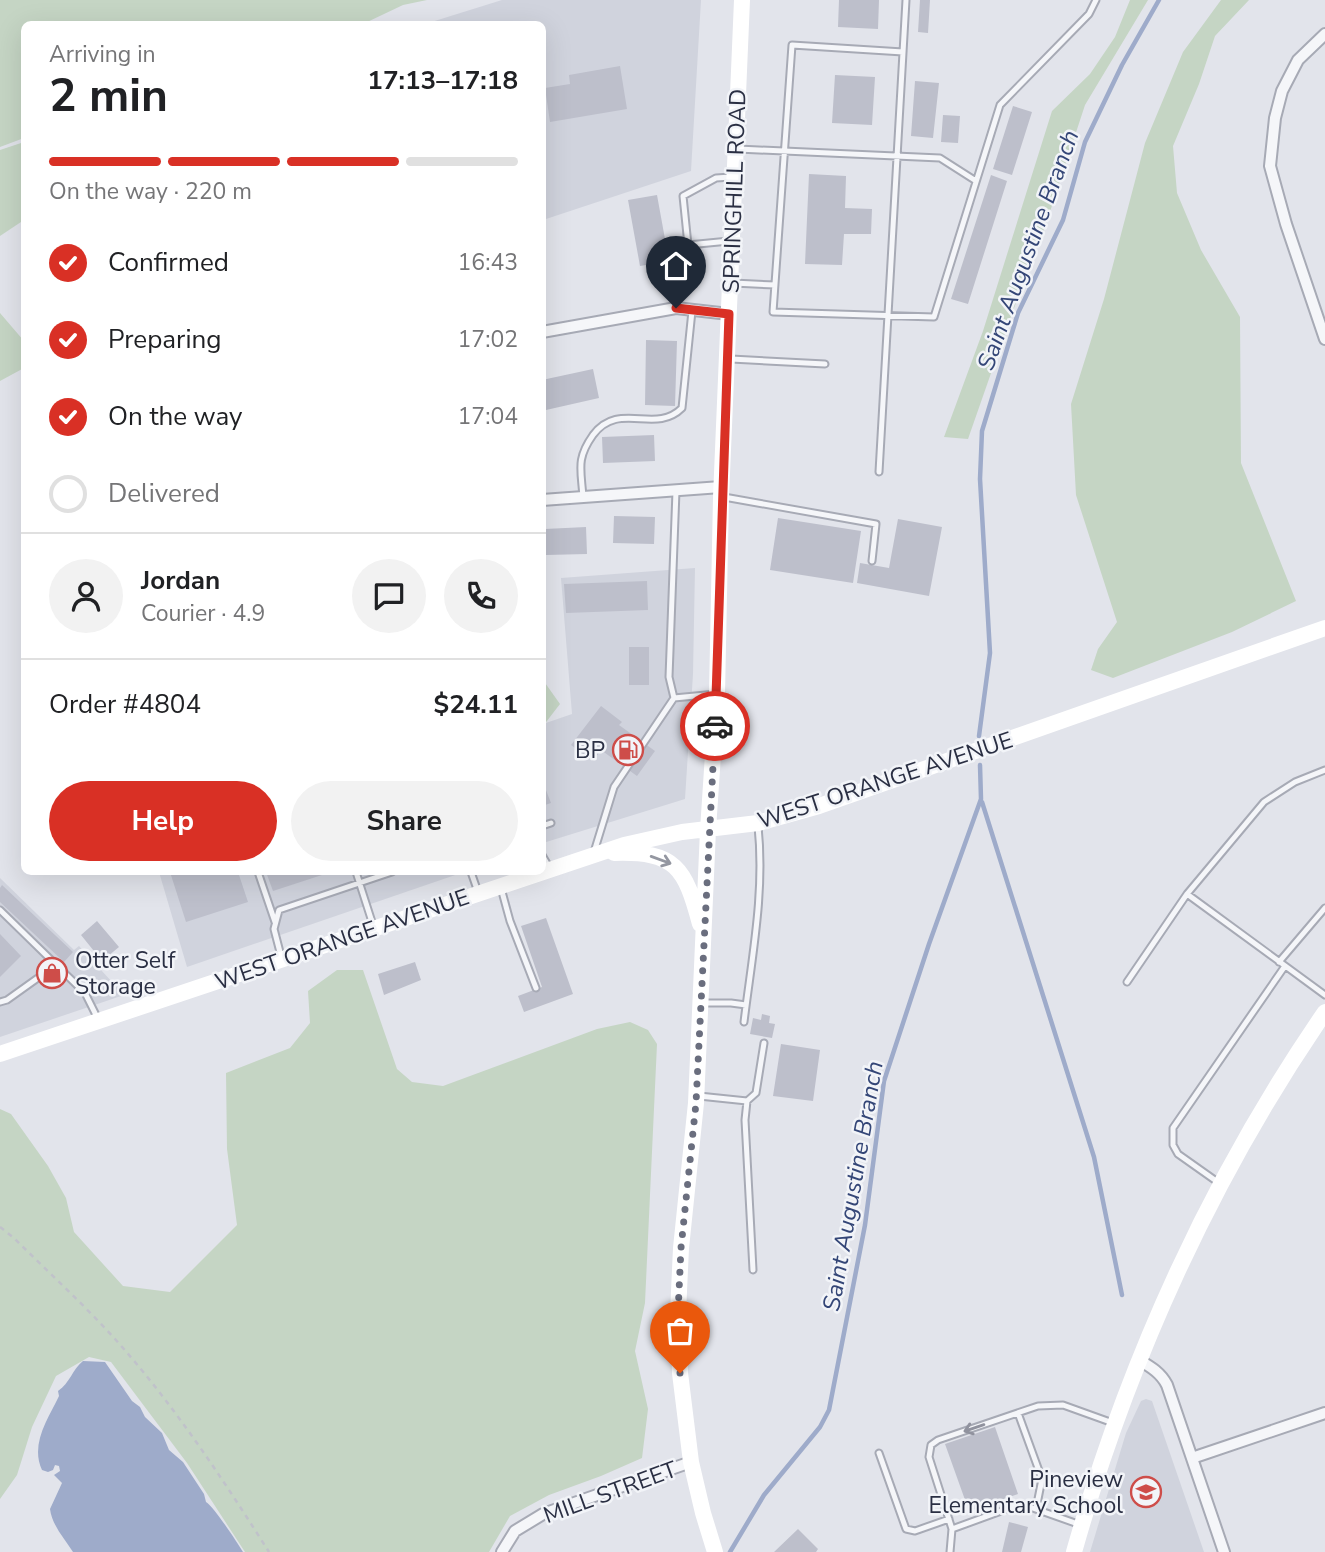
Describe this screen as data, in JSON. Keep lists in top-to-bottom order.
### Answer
{
  "streets": {
    "main road": ["SPRINGHILL ROAD", "WEST ORANGE AVENUE"],
    "street": ["MILL STREET"]
  },
  "crossings": [
    ["SPRINGHILL ROAD", "WEST ORANGE AVENUE"],
    ["SPRINGHILL ROAD", "MILL STREET"]
  ],
  "water": ["Saint Augustine Branch"],
  "places": {
    "fuel station": ["BP"],
    "shop": ["Otter Self Storage"],
    "school or university": ["Pineview Elementary School"]
  },
  "page": {
    "heading": ["2 min", "Arriving in", "17:13–17:18"],
    "panel": [
      "Jordan",
      "Courier · 4.9",
      "Order #4804",
      "$24.11"
    ],
    "bar": "On the way · 220 m",
    "list": [
      ["Confirmed", "16:43"],
      ["Preparing", "17:02"],
      ["On the way", "17:04"],
      "Delivered"
    ],
    "buttons": ["Help", "Share"]
  }
}
